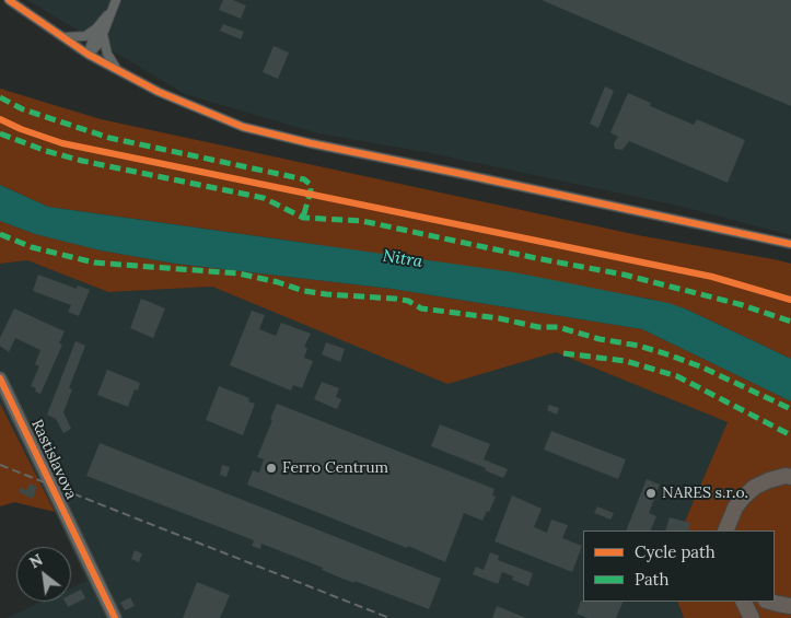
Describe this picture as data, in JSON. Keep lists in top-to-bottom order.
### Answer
{
  "streets": {
    "street": ["Rastislavova"]
  },
  "water": ["Nitra"],
  "places": ["Ferro Centrum", "NARES s.r.o."],
  "legend": ["Cycle path", "Path"],
  "north": "top left"
}
